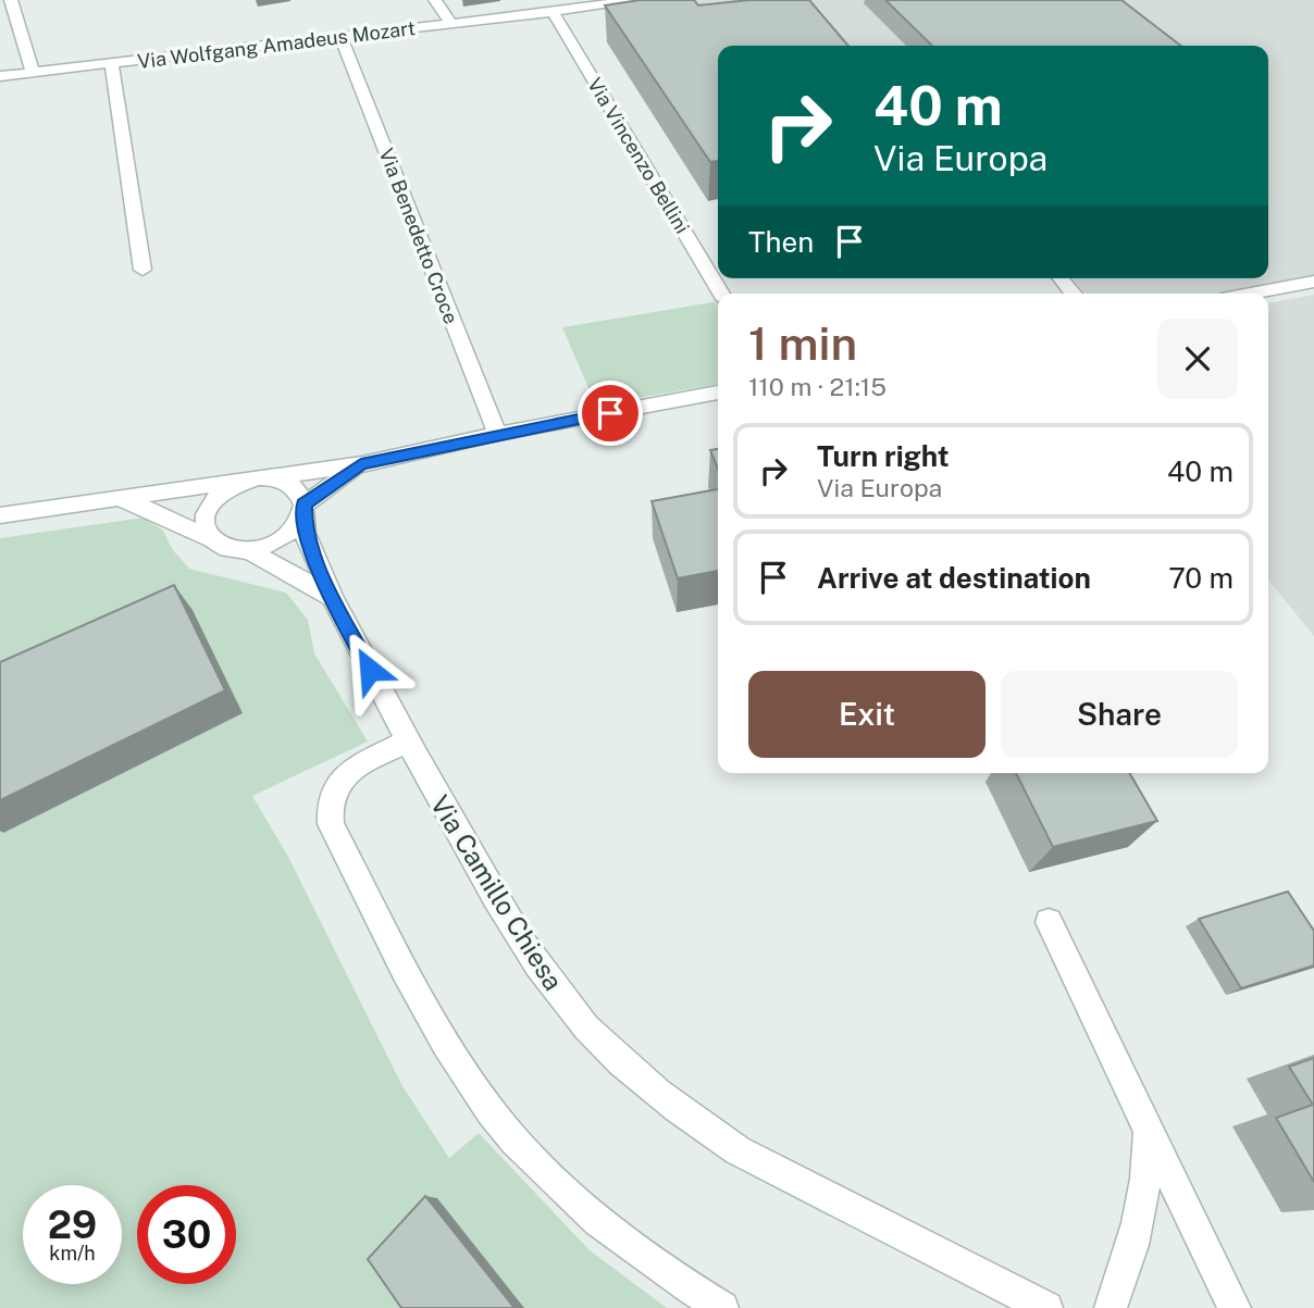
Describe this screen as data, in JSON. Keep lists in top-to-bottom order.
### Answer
{
  "streets": {
    "street": [
      "Via Wolfgang Amadeus Mozart",
      "Via Vincenzo Bellini",
      "Via Benedetto Croce",
      "Via Camillo Chiesa"
    ]
  },
  "crossings": [
    ["Via Wolfgang Amadeus Mozart", "Via Vincenzo Bellini"],
    ["Via Wolfgang Amadeus Mozart", "Via Benedetto Croce"]
  ],
  "page": {
    "turn": ["40 m", "Via Europa"],
    "then": "Then",
    "heading": ["1 min", "110 m · 21:15"],
    "list": [
      {
        "name": "Turn right",
        "note": "Via Europa",
        "value": "40 m"
      },
      {
        "name": "Arrive at destination",
        "value": "70 m"
      }
    ],
    "buttons": ["Exit", "Share"],
    "speed": "29 km/h",
    "limit": "30"
  }
}
